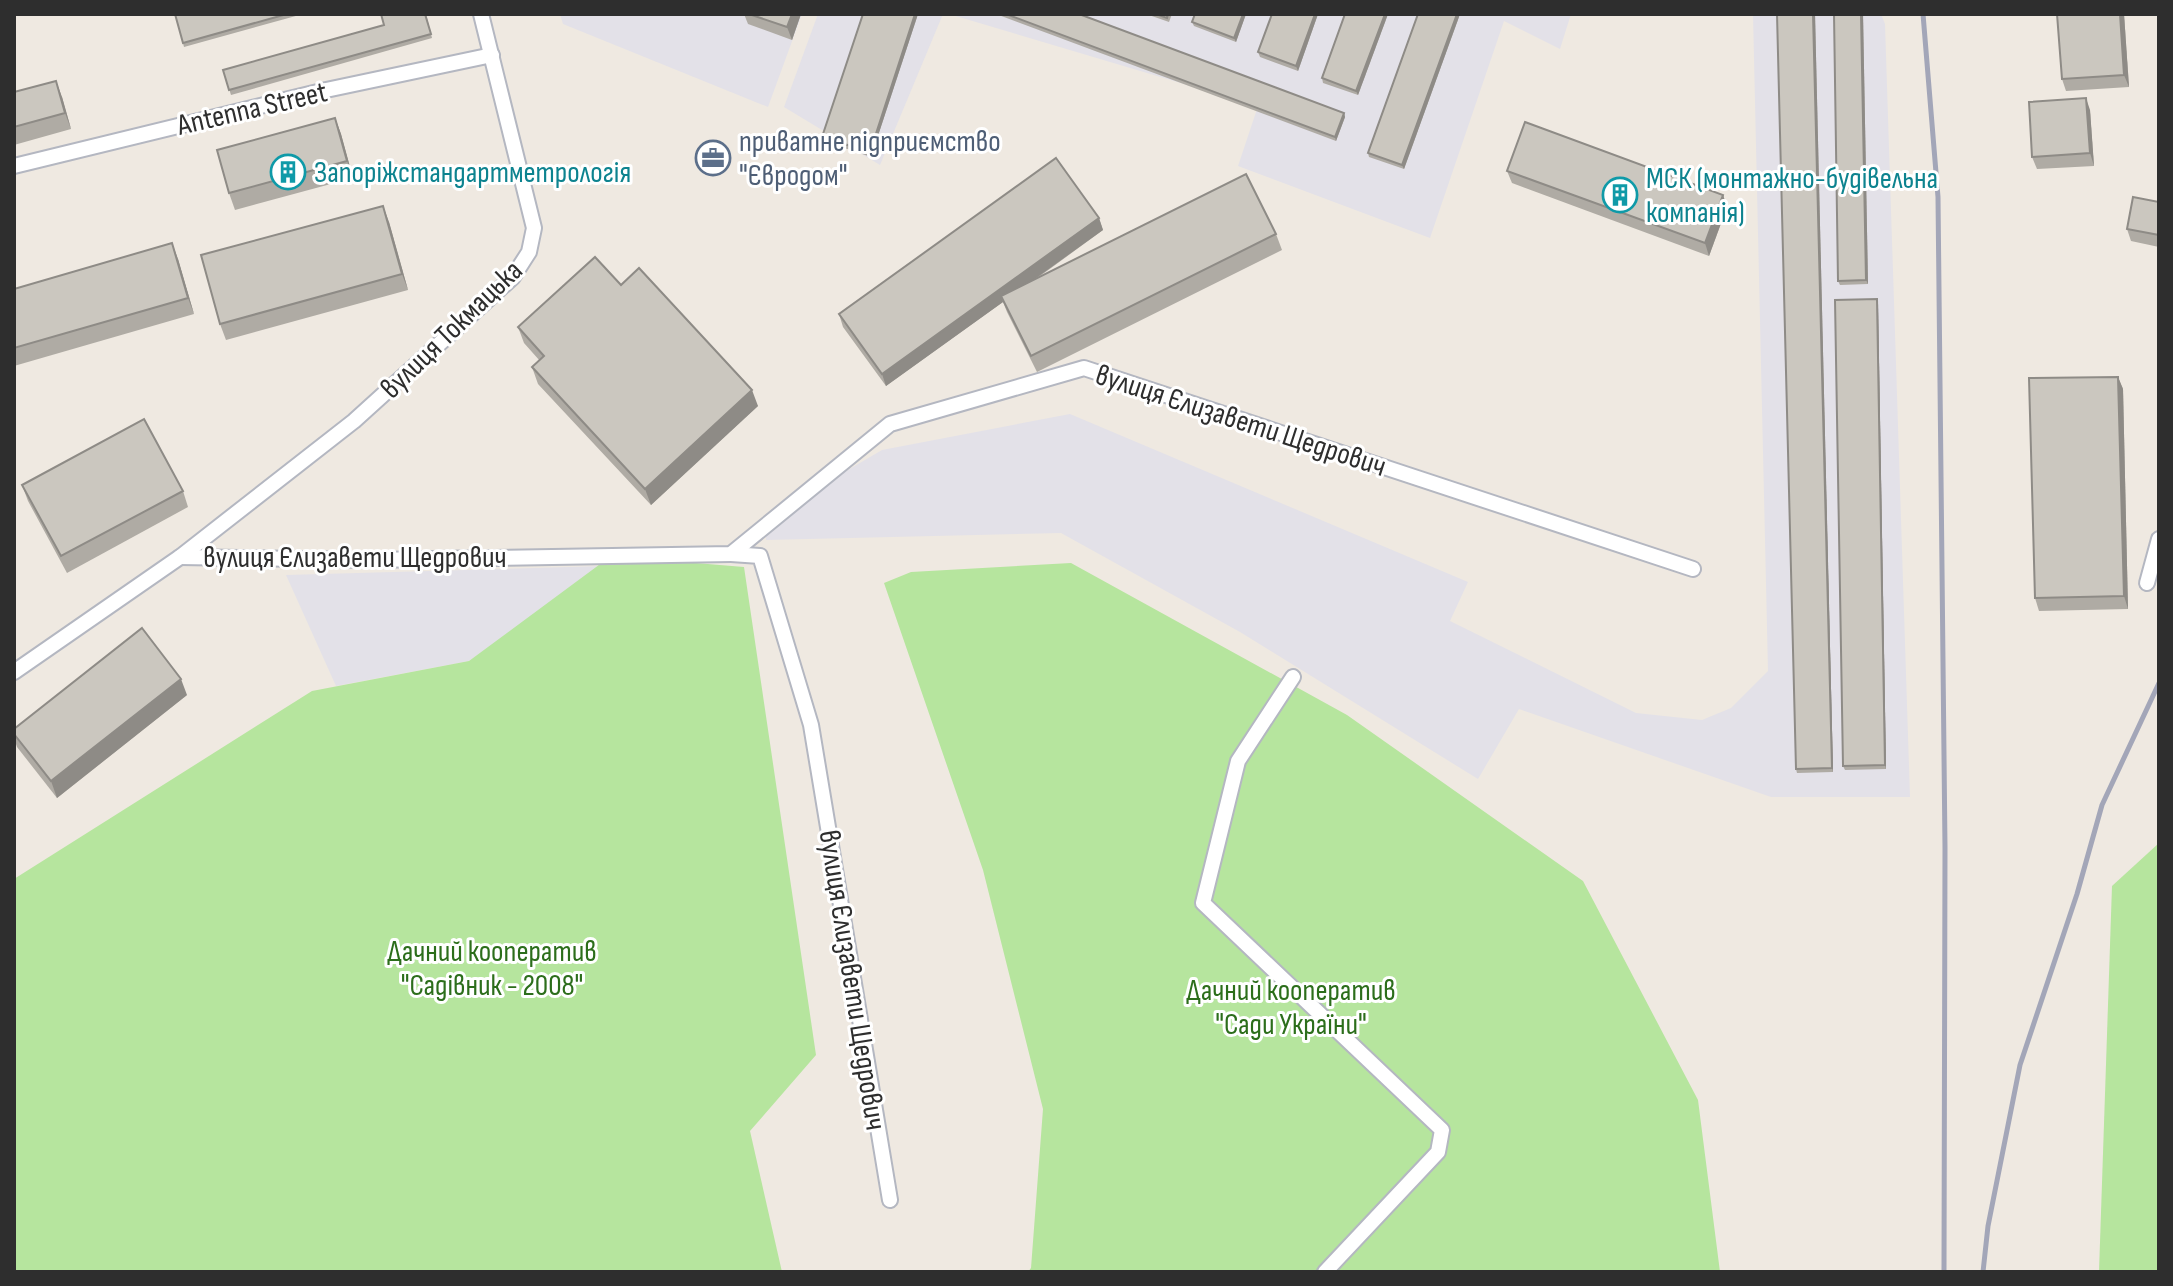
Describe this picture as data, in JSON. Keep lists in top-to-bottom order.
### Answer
{
  "streets": {
    "street": ["Antenna Street", "вулиця Токмацька", "вулиця Єлизавети Щедрович"]
  },
  "crossings": [
    ["Antenna Street", "вулиця Токмацька"],
    ["вулиця Токмацька", "вулиця Єлизавети Щедрович"]
  ],
  "parks": ["Дачний кооператив \"Садівник - 2008\"", "Дачний кооператив \"Сади України\""],
  "places": {
    "office": ["приватне підприємство \"Євродом\""],
    "building": ["Запоріжстандартметрологія", "МСК (монтажно-будівельна компанія)"]
  }
}
